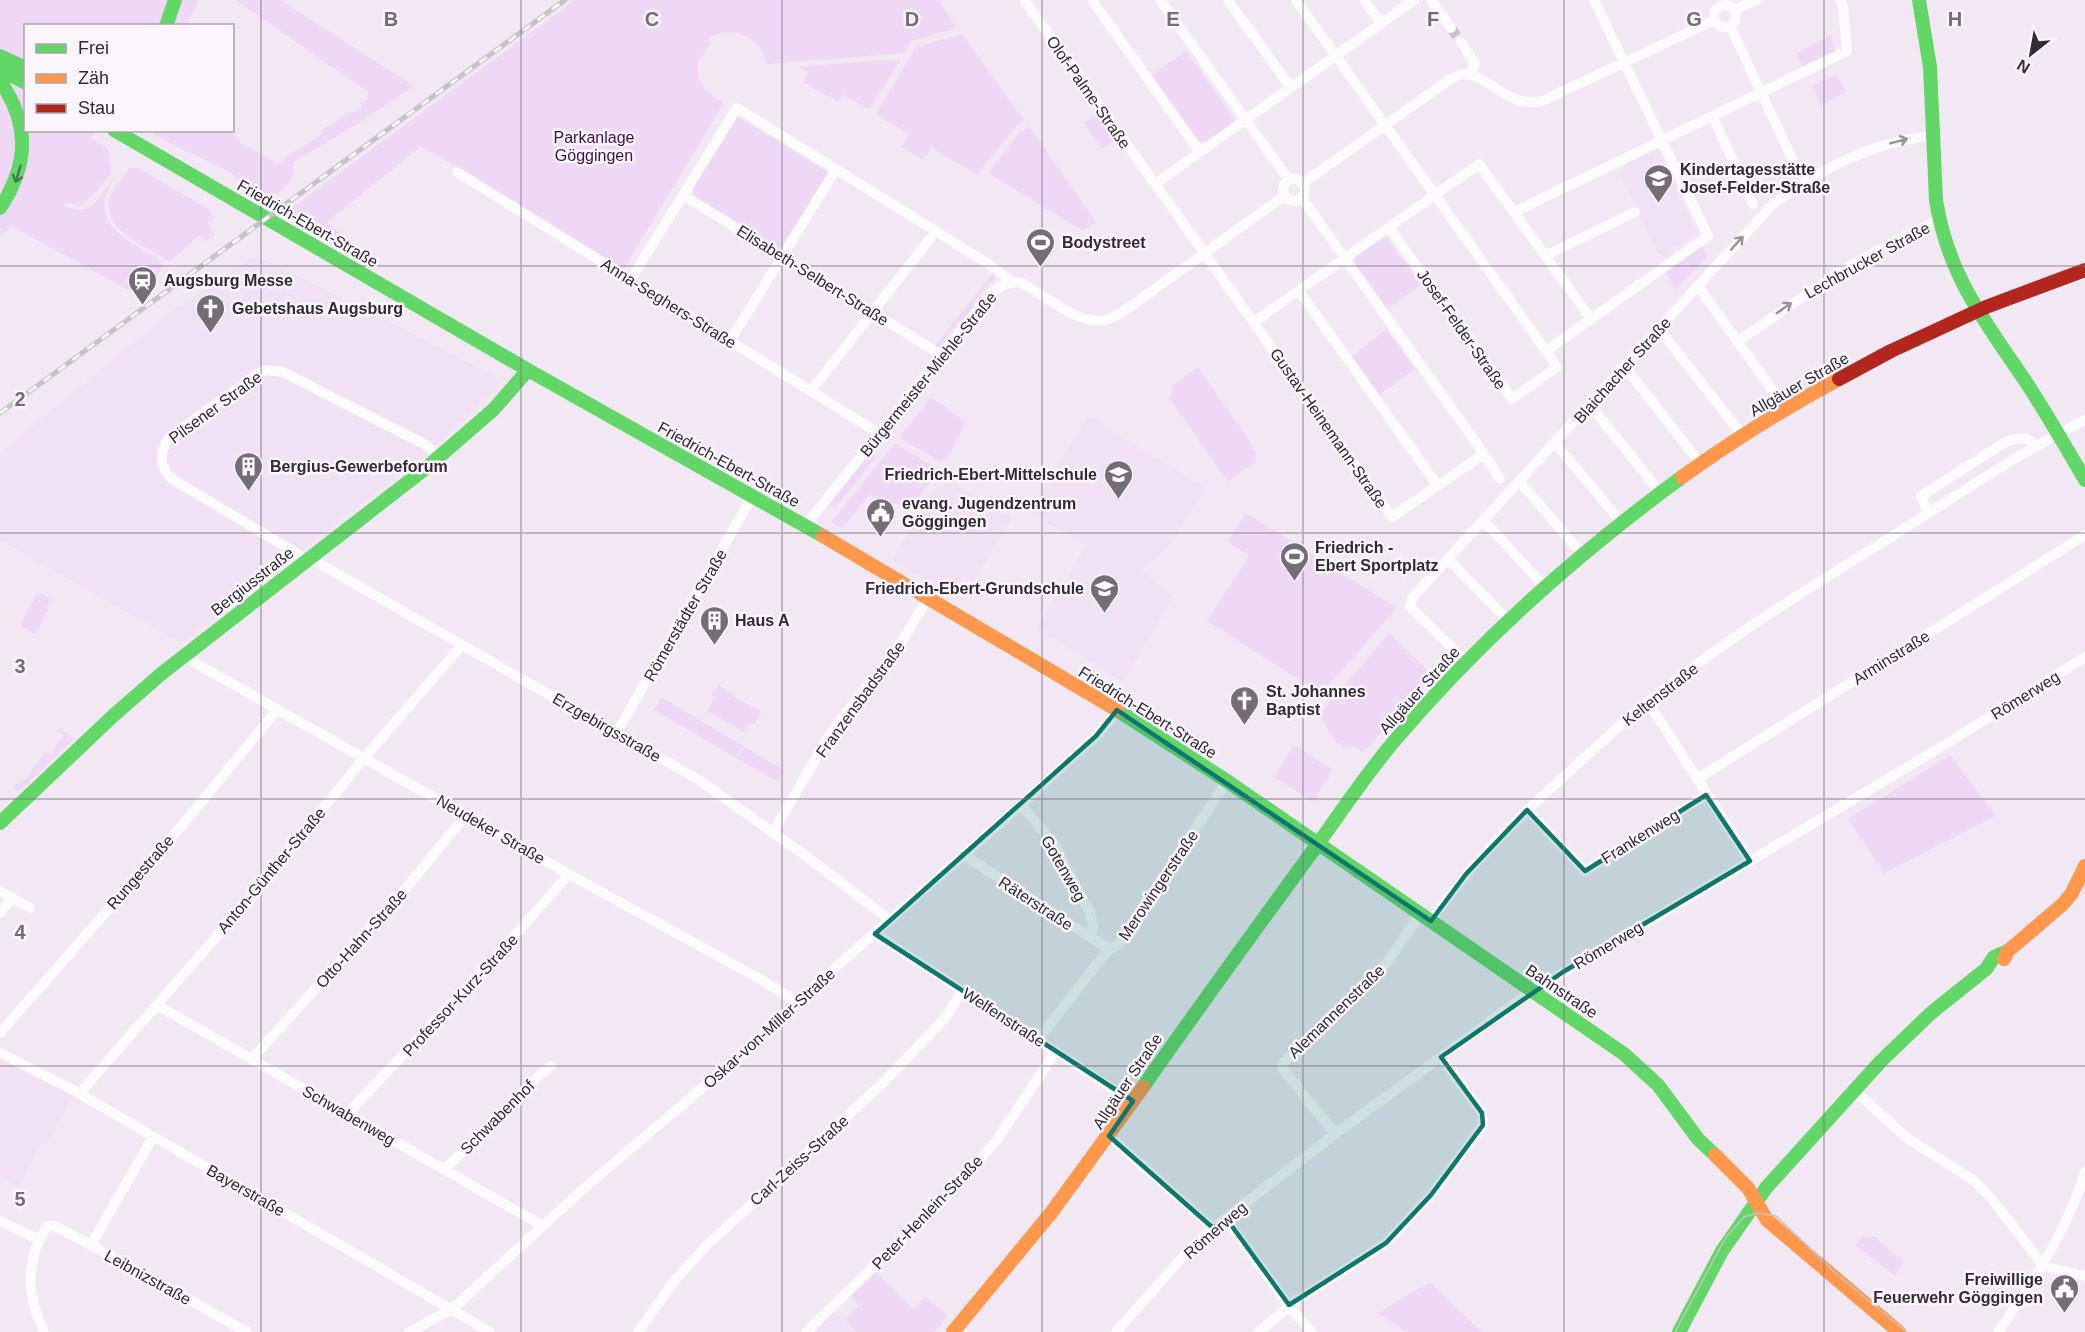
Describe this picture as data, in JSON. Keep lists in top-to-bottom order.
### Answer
{
  "streets": {
    "main road": [
      "Friedrich-Ebert-Straße",
      "Allgäuer Straße",
      "Bergiusstraße",
      "Bahnstraße"
    ],
    "street": [
      "Olof-Palme-Straße",
      "Lechbrucker Straße",
      "Elisabeth-Selbert-Straße",
      "Anna-Seghers-Straße",
      "Josef-Felder-Straße",
      "Blaichacher Straße",
      "Bürgermeister-Miehle-Straße",
      "Pilsener Straße",
      "Gustav-Heinemann-Straße",
      "Römerstädter Straße",
      "Arminstraße",
      "Keltenstraße",
      "Römerweg",
      "Franzensbadstraße",
      "Erzgebirgsstraße",
      "Neudeker Straße",
      "Frankenweg",
      "Gotenweg",
      "Anton-Günther-Straße",
      "Rungestraße",
      "Merowingerstraße",
      "Räterstraße",
      "Otto-Hahn-Straße",
      "Professor-Kurz-Straße",
      "Alemannenstraße",
      "Welfenstraße",
      "Oskar-von-Miller-Straße",
      "Schwabenweg",
      "Schwabenhof",
      "Carl-Zeiss-Straße",
      "Bayerstraße",
      "Peter-Henlein-Straße",
      "Leibnizstraße"
    ]
  },
  "crossings": [
    ["Olof-Palme-Straße", "Bürgermeister-Miehle-Straße"],
    ["Olof-Palme-Straße", "Gustav-Heinemann-Straße"],
    ["Friedrich-Ebert-Straße", "Bürgermeister-Miehle-Straße"],
    ["Friedrich-Ebert-Straße", "Allgäuer Straße"],
    ["Friedrich-Ebert-Straße", "Bergiusstraße"],
    ["Friedrich-Ebert-Straße", "Römerstädter Straße"],
    ["Friedrich-Ebert-Straße", "Franzensbadstraße"],
    ["Friedrich-Ebert-Straße", "Merowingerstraße"],
    ["Friedrich-Ebert-Straße", "Bahnstraße"],
    ["Friedrich-Ebert-Straße", "Oskar-von-Miller-Straße"],
    ["Elisabeth-Selbert-Straße", "Bürgermeister-Miehle-Straße"],
    ["Anna-Seghers-Straße", "Bürgermeister-Miehle-Straße"],
    ["Blaichacher Straße", "Allgäuer Straße"],
    ["Bürgermeister-Miehle-Straße", "Gustav-Heinemann-Straße"],
    ["Allgäuer Straße", "Bahnstraße"],
    ["Allgäuer Straße", "Welfenstraße"],
    ["Pilsener Straße", "Bergiusstraße"],
    ["Pilsener Straße", "Erzgebirgsstraße"],
    ["Bergiusstraße", "Erzgebirgsstraße"],
    ["Bergiusstraße", "Neudeker Straße"],
    ["Römerstädter Straße", "Erzgebirgsstraße"],
    ["Keltenstraße", "Frankenweg"],
    ["Keltenstraße", "Bahnstraße"],
    ["Keltenstraße", "Alemannenstraße"],
    ["Römerweg", "Bahnstraße"],
    ["Römerweg", "Alemannenstraße"],
    ["Franzensbadstraße", "Erzgebirgsstraße"],
    ["Erzgebirgsstraße", "Anton-Günther-Straße"],
    ["Erzgebirgsstraße", "Oskar-von-Miller-Straße"],
    ["Neudeker Straße", "Anton-Günther-Straße"],
    ["Neudeker Straße", "Rungestraße"],
    ["Neudeker Straße", "Otto-Hahn-Straße"],
    ["Neudeker Straße", "Professor-Kurz-Straße"],
    ["Neudeker Straße", "Oskar-von-Miller-Straße"],
    ["Gotenweg", "Räterstraße"],
    ["Gotenweg", "Oskar-von-Miller-Straße"],
    ["Anton-Günther-Straße", "Schwabenweg"],
    ["Anton-Günther-Straße", "Bayerstraße"],
    ["Merowingerstraße", "Räterstraße"],
    ["Merowingerstraße", "Welfenstraße"],
    ["Räterstraße", "Oskar-von-Miller-Straße"],
    ["Otto-Hahn-Straße", "Schwabenweg"],
    ["Bahnstraße", "Alemannenstraße"],
    ["Professor-Kurz-Straße", "Schwabenweg"],
    ["Welfenstraße", "Oskar-von-Miller-Straße"],
    ["Welfenstraße", "Carl-Zeiss-Straße"],
    ["Welfenstraße", "Peter-Henlein-Straße"],
    ["Oskar-von-Miller-Straße", "Schwabenweg"],
    ["Oskar-von-Miller-Straße", "Bayerstraße"],
    ["Schwabenweg", "Schwabenhof"]
  ],
  "one_way": ["Lechbrucker Straße"],
  "parks": ["Parkanlage Göggingen"],
  "places": {
    "school or university": ["Kindertagesstätte Josef-Felder-Straße", "Friedrich-Ebert-Mittelschule", "Friedrich-Ebert-Grundschule"],
    "sports": ["Bodystreet", "Friedrich - Ebert Sportplatz"],
    "station": ["Augsburg Messe"],
    "church": ["Gebetshaus Augsburg", "St. Johannes Baptist"],
    "building": ["Bergius-Gewerbeforum", "Haus A"],
    "public building": ["evang. Jugendzentrum Göggingen", "Freiwillige Feuerwehr Göggingen"]
  },
  "legend": ["Frei", "Zäh", "Stau"],
  "north": "bottom left",
  "grid": {
    "columns": [
      "B",
      "C",
      "D",
      "E",
      "F",
      "G",
      "H"
    ],
    "rows": [
      "2",
      "3",
      "4",
      "5"
    ]
  }
}
